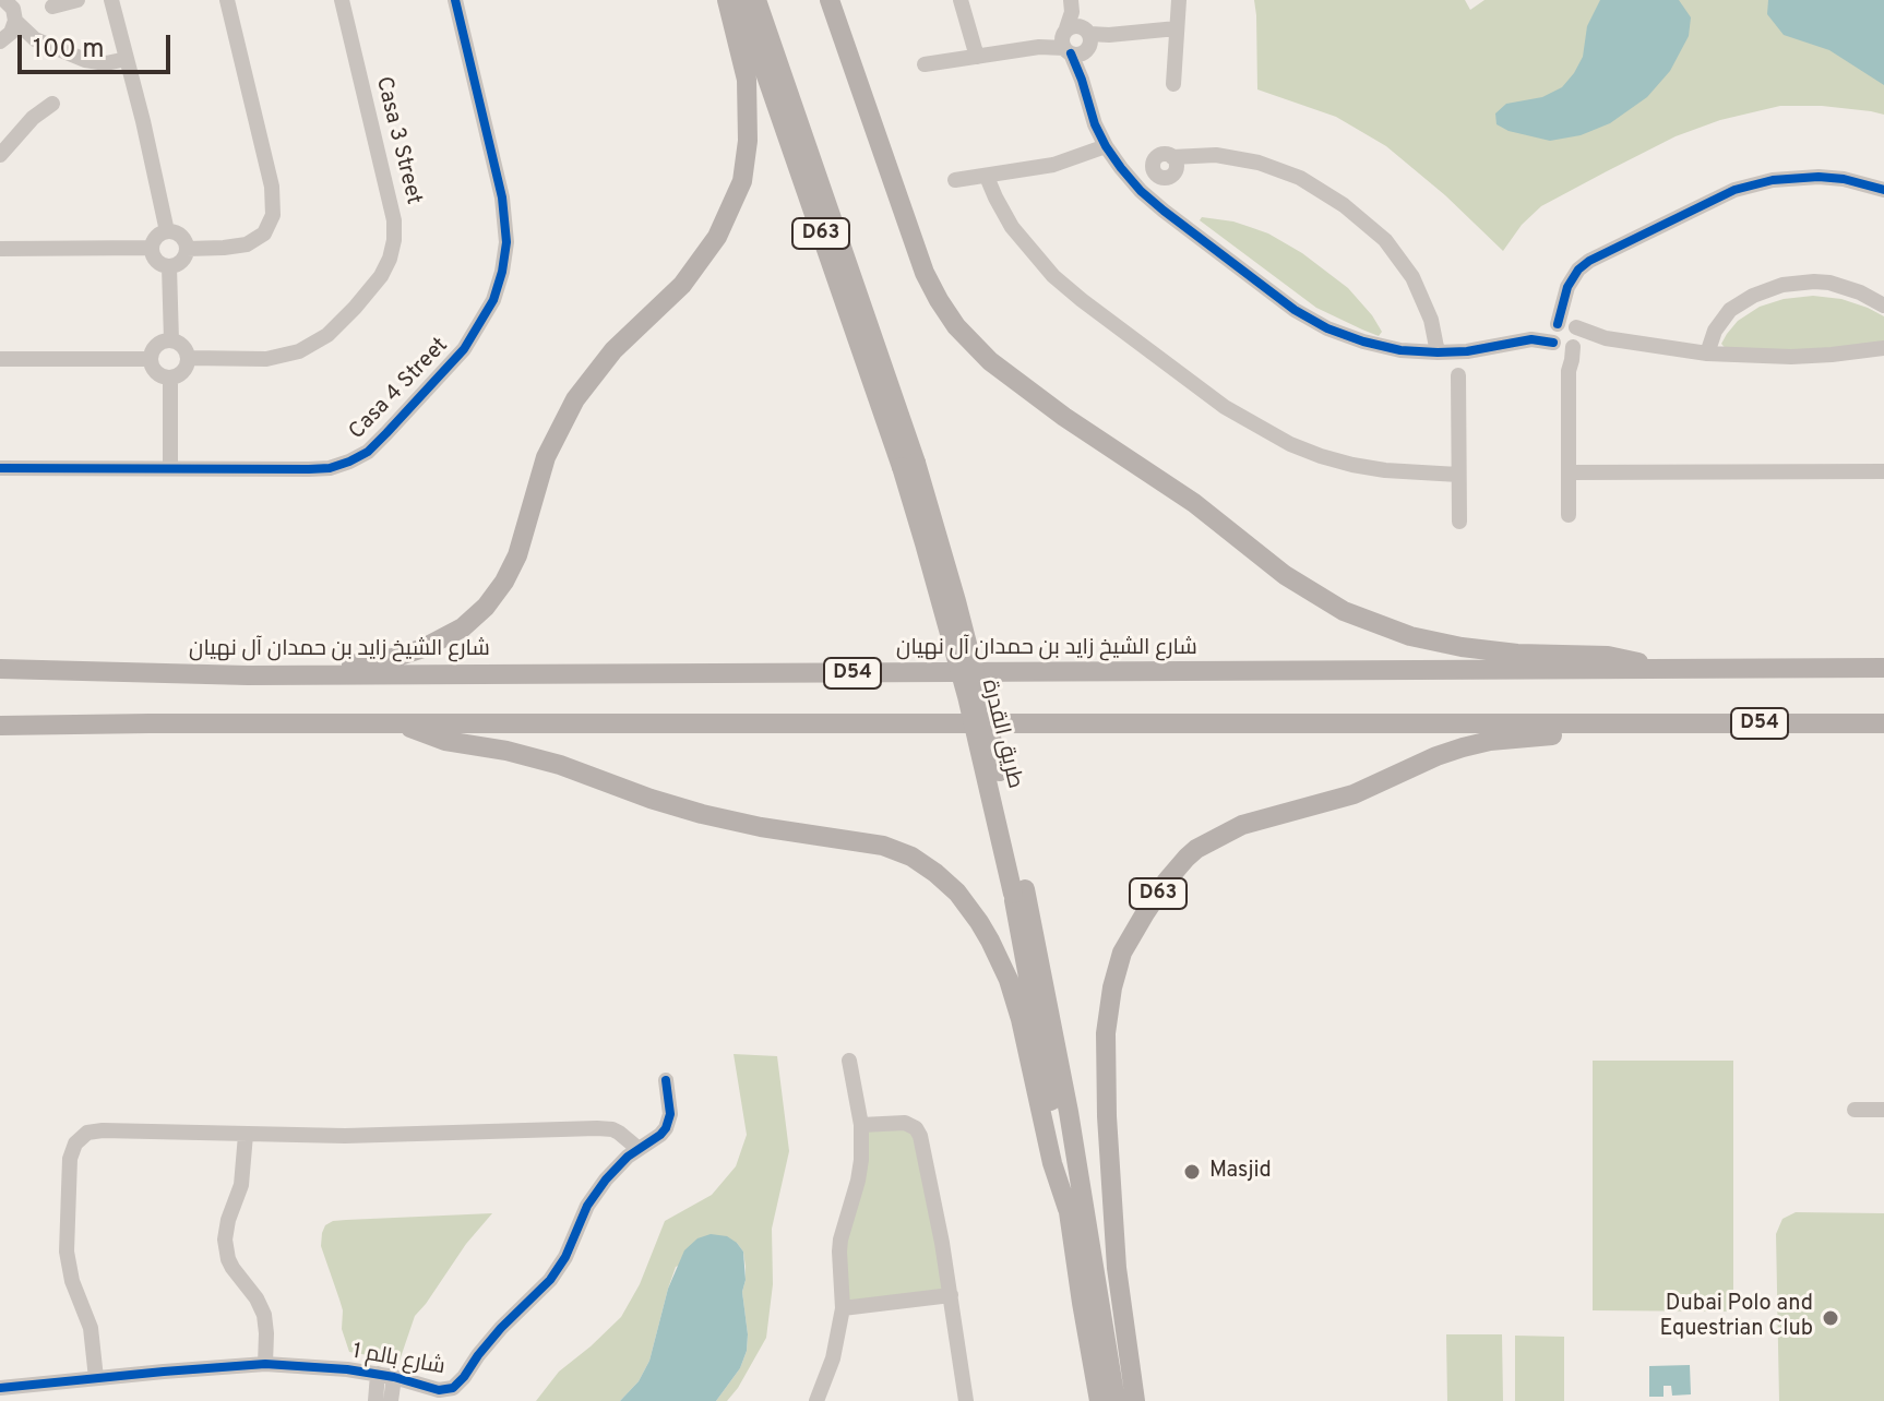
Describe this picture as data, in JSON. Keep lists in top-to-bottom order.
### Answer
{
  "streets": {
    "main road": [
      "D63",
      "شارع الشيخ زايد بن حمدان آل نهيان",
      "D54",
      "طريق القدرة"
    ],
    "street": ["Casa 3 Street", "Casa 4 Street", "شارع بالم 1"]
  },
  "crossings": [
    ["D63", "D54"]
  ],
  "places": ["Masjid", "Dubai Polo and Equestrian Club"],
  "scale_bar": "100 m"
}
